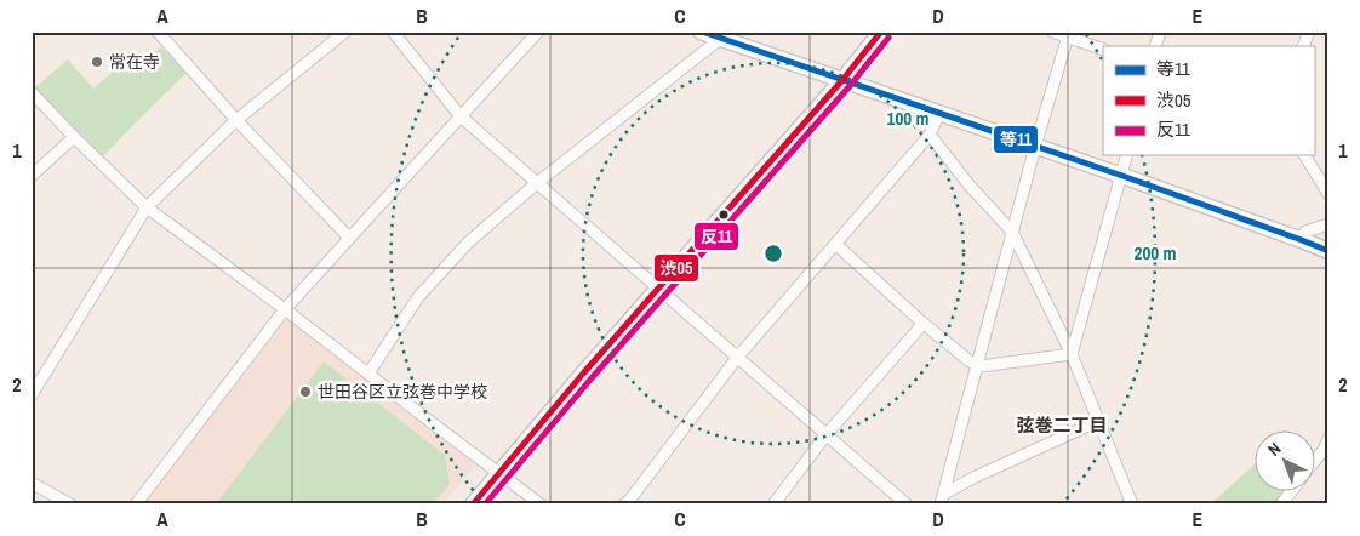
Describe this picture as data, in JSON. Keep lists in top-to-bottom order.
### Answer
{
  "districts": ["弦巻二丁目"],
  "places": ["常在寺", "世田谷区立弦巻中学校"],
  "lines": ["transit line 等11", "transit line 渋05", "transit line 反11"],
  "legend": ["等11", "渋05", "反11"],
  "north": "top left",
  "grid": {
    "columns": [
      "A",
      "B",
      "C",
      "D",
      "E"
    ],
    "rows": ["1", "2"]
  },
  "rings": ["100 m", "200 m"]
}
